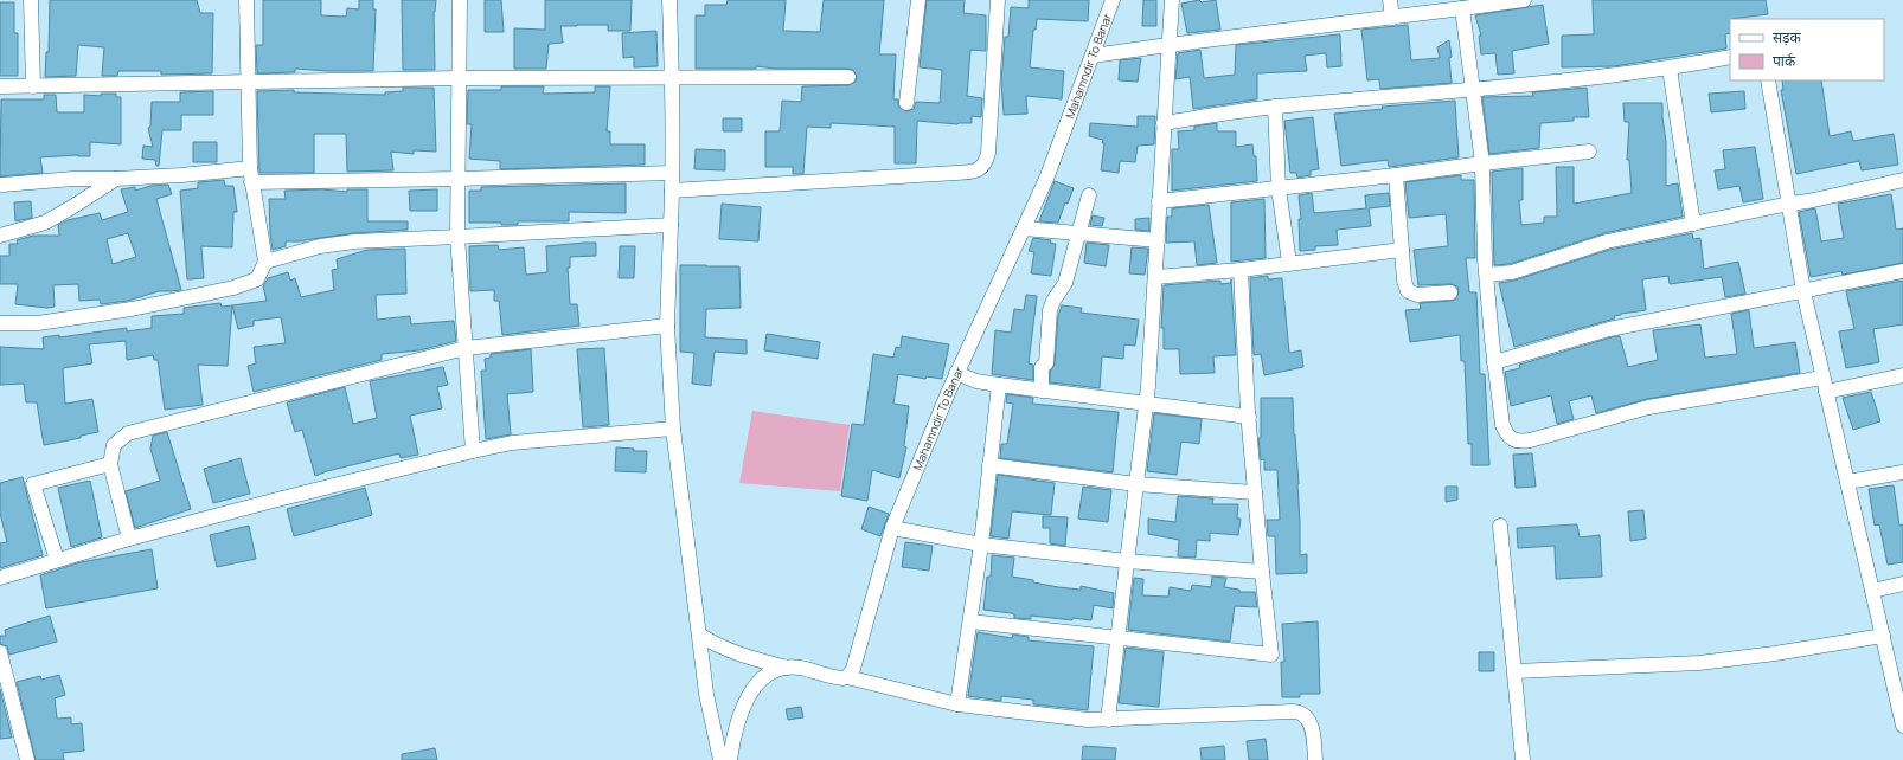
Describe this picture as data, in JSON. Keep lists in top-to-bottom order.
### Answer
{
  "streets": {
    "street": ["Mahamndir To Banar"]
  },
  "legend": ["सड़क", "पार्क"]
}
